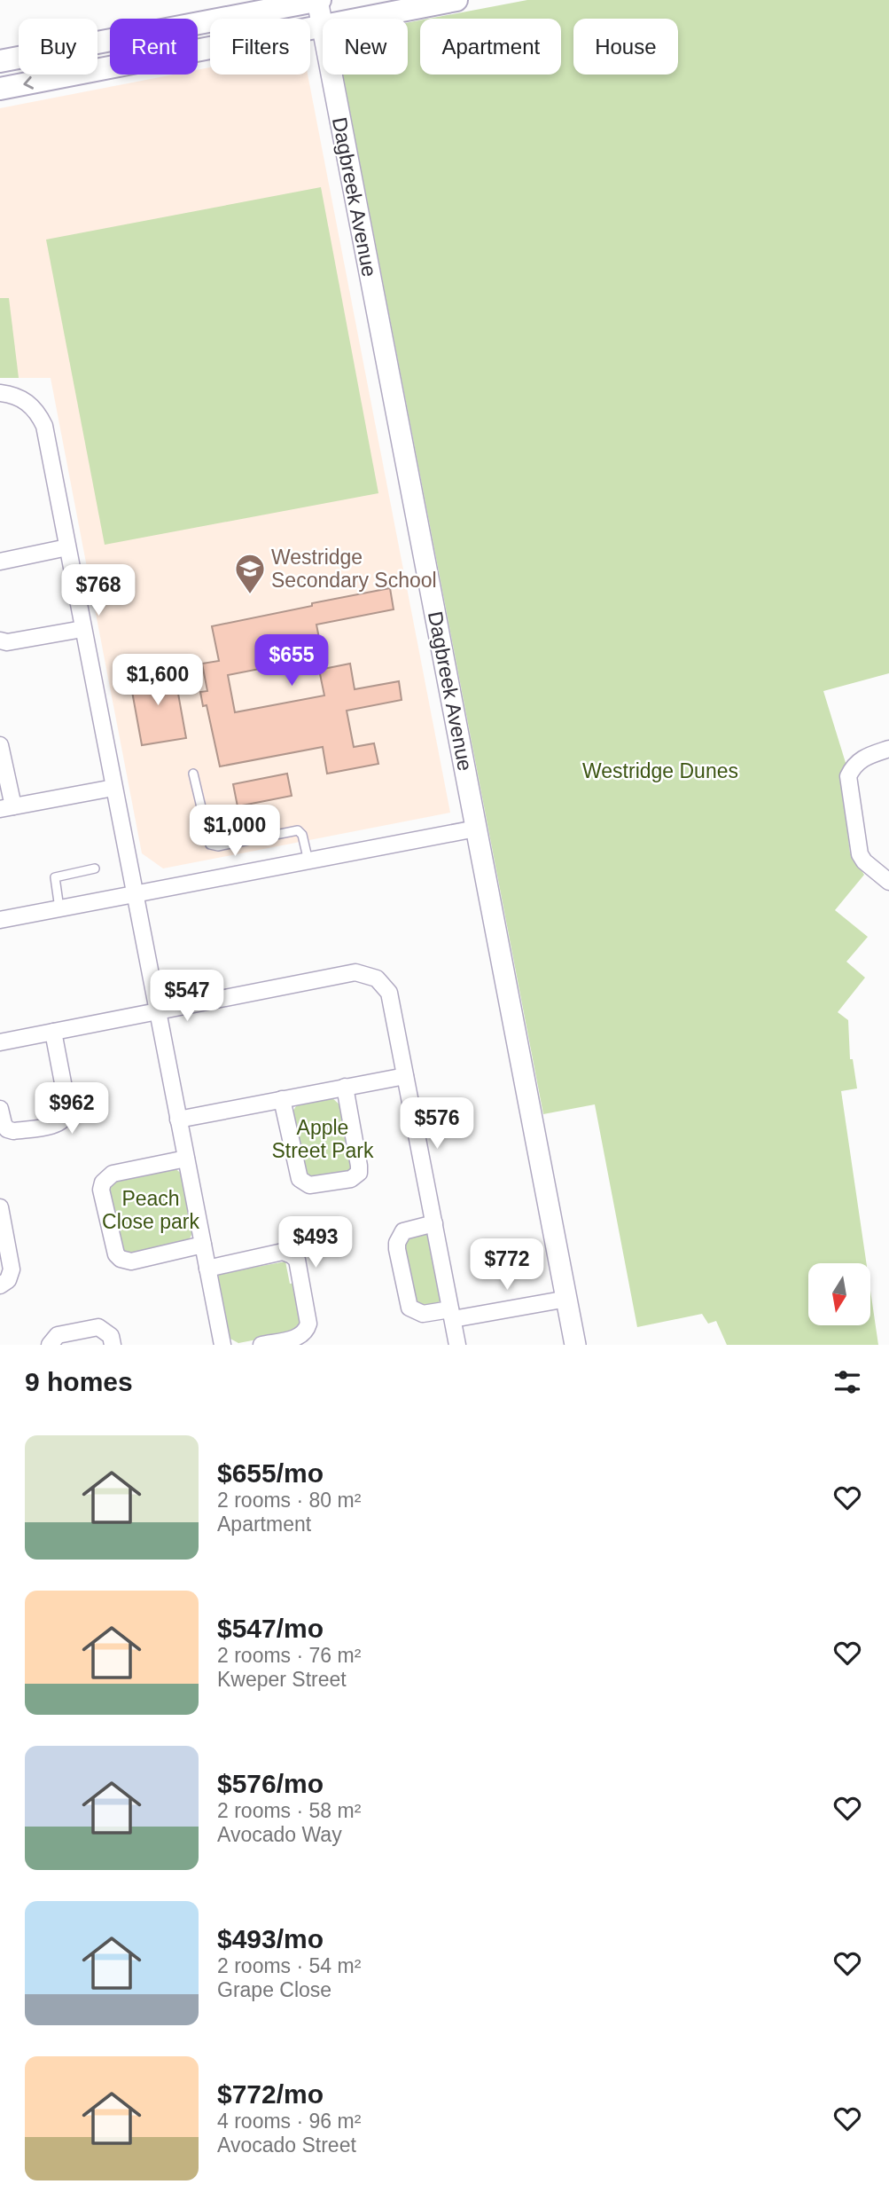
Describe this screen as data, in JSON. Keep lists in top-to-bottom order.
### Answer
{
  "streets": {
    "street": ["Dagbreek Avenue"]
  },
  "parks": ["Westridge Dunes", "Apple Street Park", "Peach Close park"],
  "places": {
    "school or university": ["Westridge Secondary School"]
  },
  "north": "bottom",
  "page": {
    "chip": [
      "Buy",
      "Rent",
      "Filters",
      "New",
      "Apartment",
      "House"
    ],
    "price": [
      "$768",
      "$655",
      "$1,600",
      "$1,000",
      "$547",
      "$962",
      "$576",
      "$493",
      "$772"
    ],
    "heading": "9 homes",
    "list": [
      {
        "name": "$655/mo",
        "note": "2 rooms · 80 m² · Apartment"
      },
      {
        "name": "$547/mo",
        "note": "2 rooms · 76 m² · Kweper Street"
      },
      {
        "name": "$576/mo",
        "note": "2 rooms · 58 m² · Avocado Way"
      },
      {
        "name": "$493/mo",
        "note": "2 rooms · 54 m² · Grape Close"
      },
      {
        "name": "$772/mo",
        "note": "4 rooms · 96 m² · Avocado Street"
      }
    ]
  }
}
